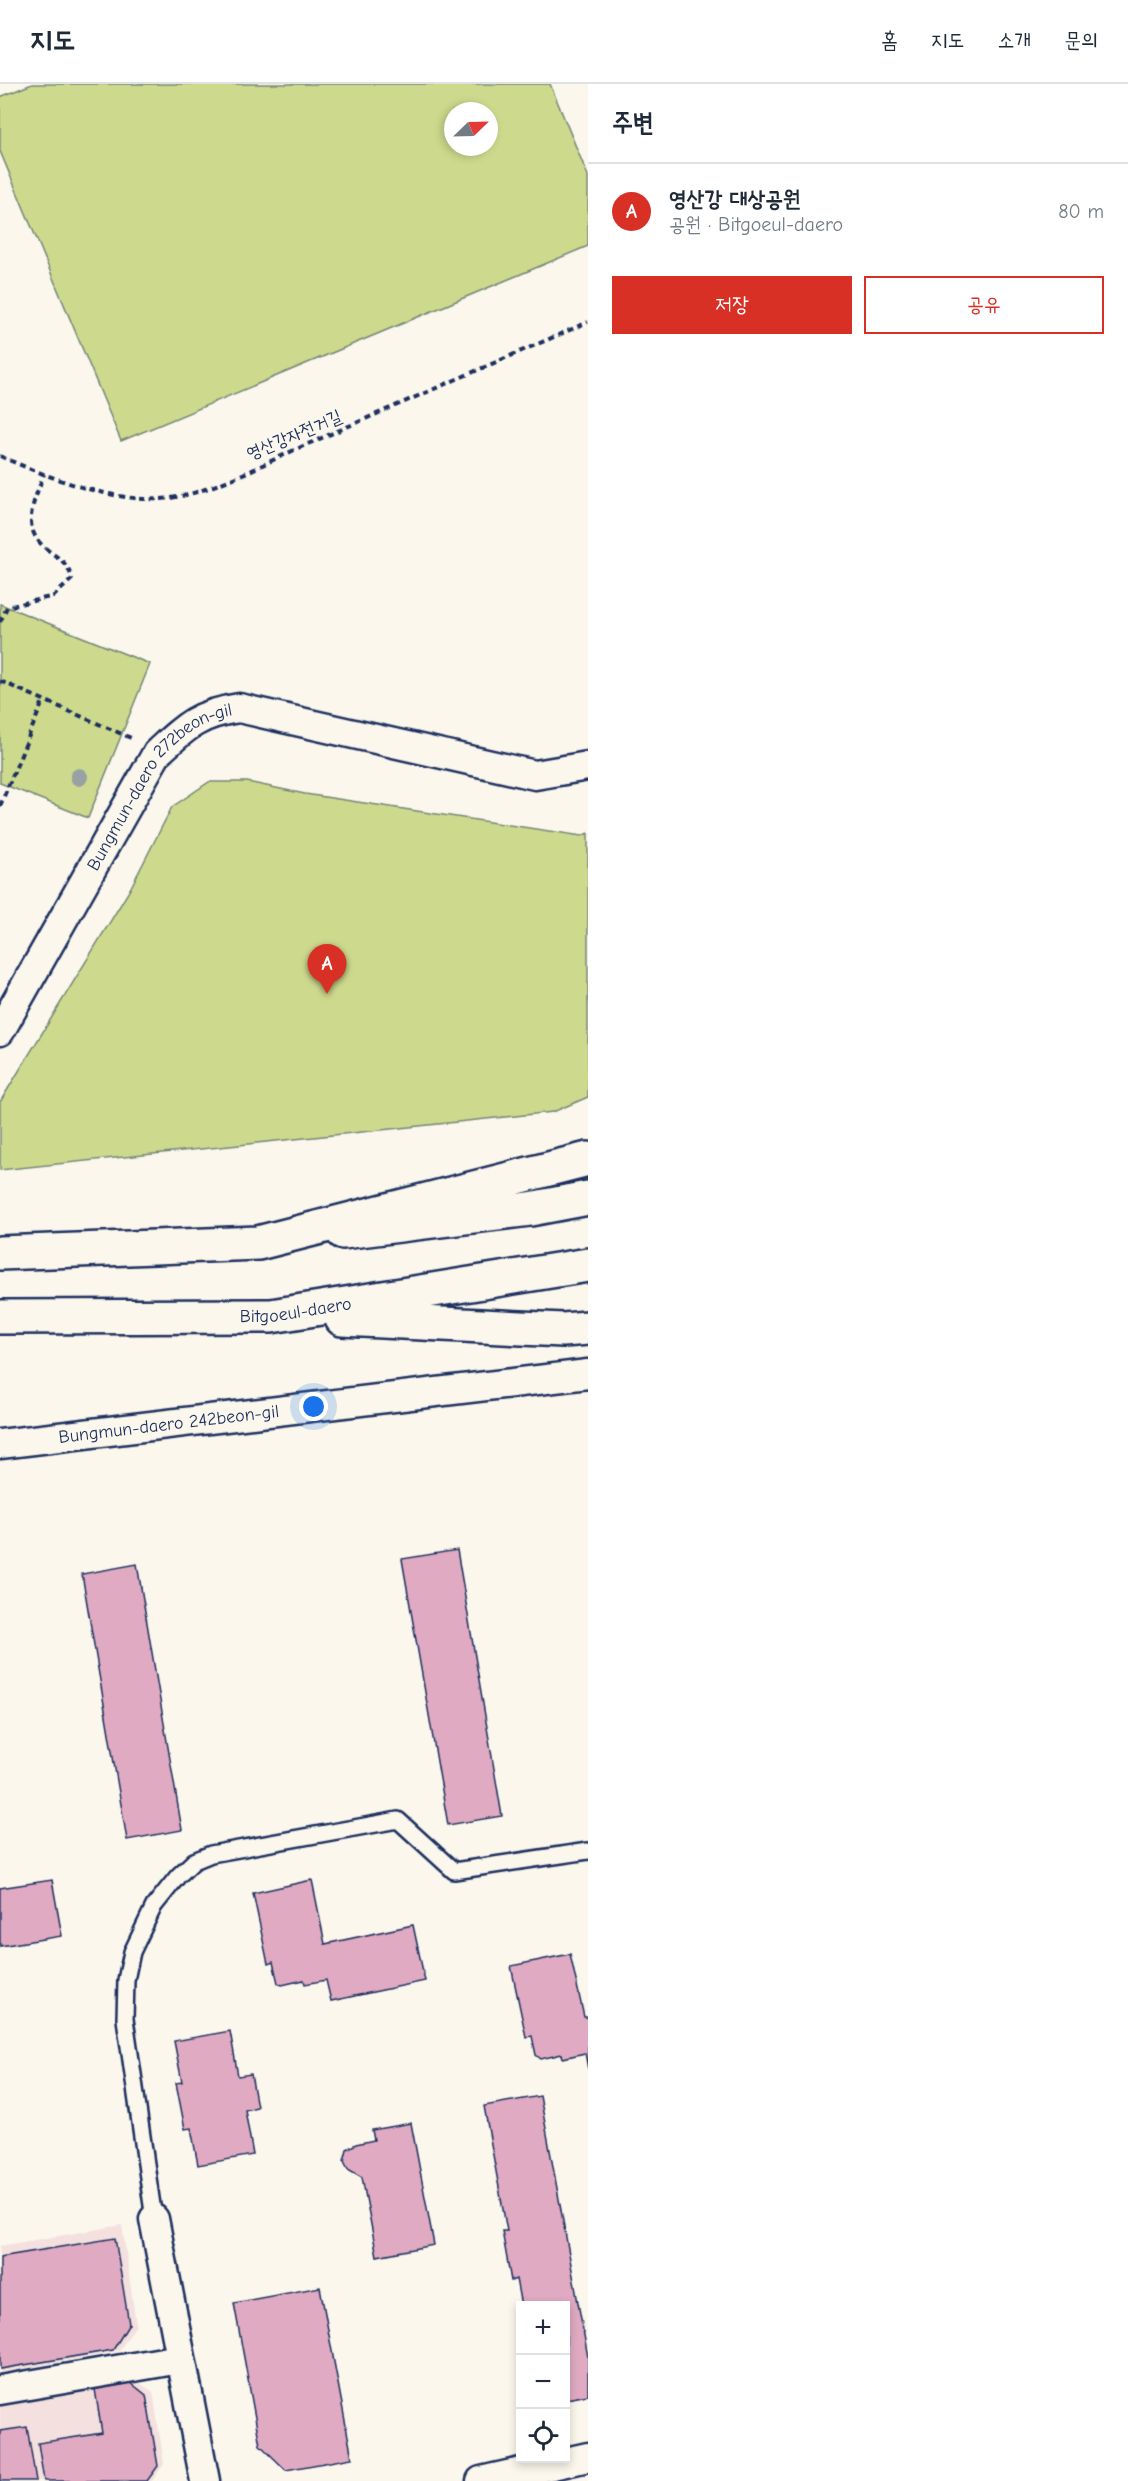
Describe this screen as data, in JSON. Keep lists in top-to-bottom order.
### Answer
{
  "streets": {
    "main road": ["Bitgoeul-daero"],
    "street": ["Bungmun-daero 272beon-gil", "Bungmun-daero 242beon-gil"],
    "path": ["영산강자전거길"]
  },
  "north": "top right",
  "page": {
    "header": "지도",
    "nav": [
      "홈",
      "지도",
      "소개",
      "문의"
    ],
    "heading": "주변",
    "list": [
      {
        "mark": "A",
        "name": "영산강 대상공원",
        "note": "공원 · Bitgoeul-daero",
        "value": "80 m"
      }
    ],
    "buttons": ["저장", "공유"],
    "pins": "A",
    "map_buttons": ["+", "−"]
  }
}
